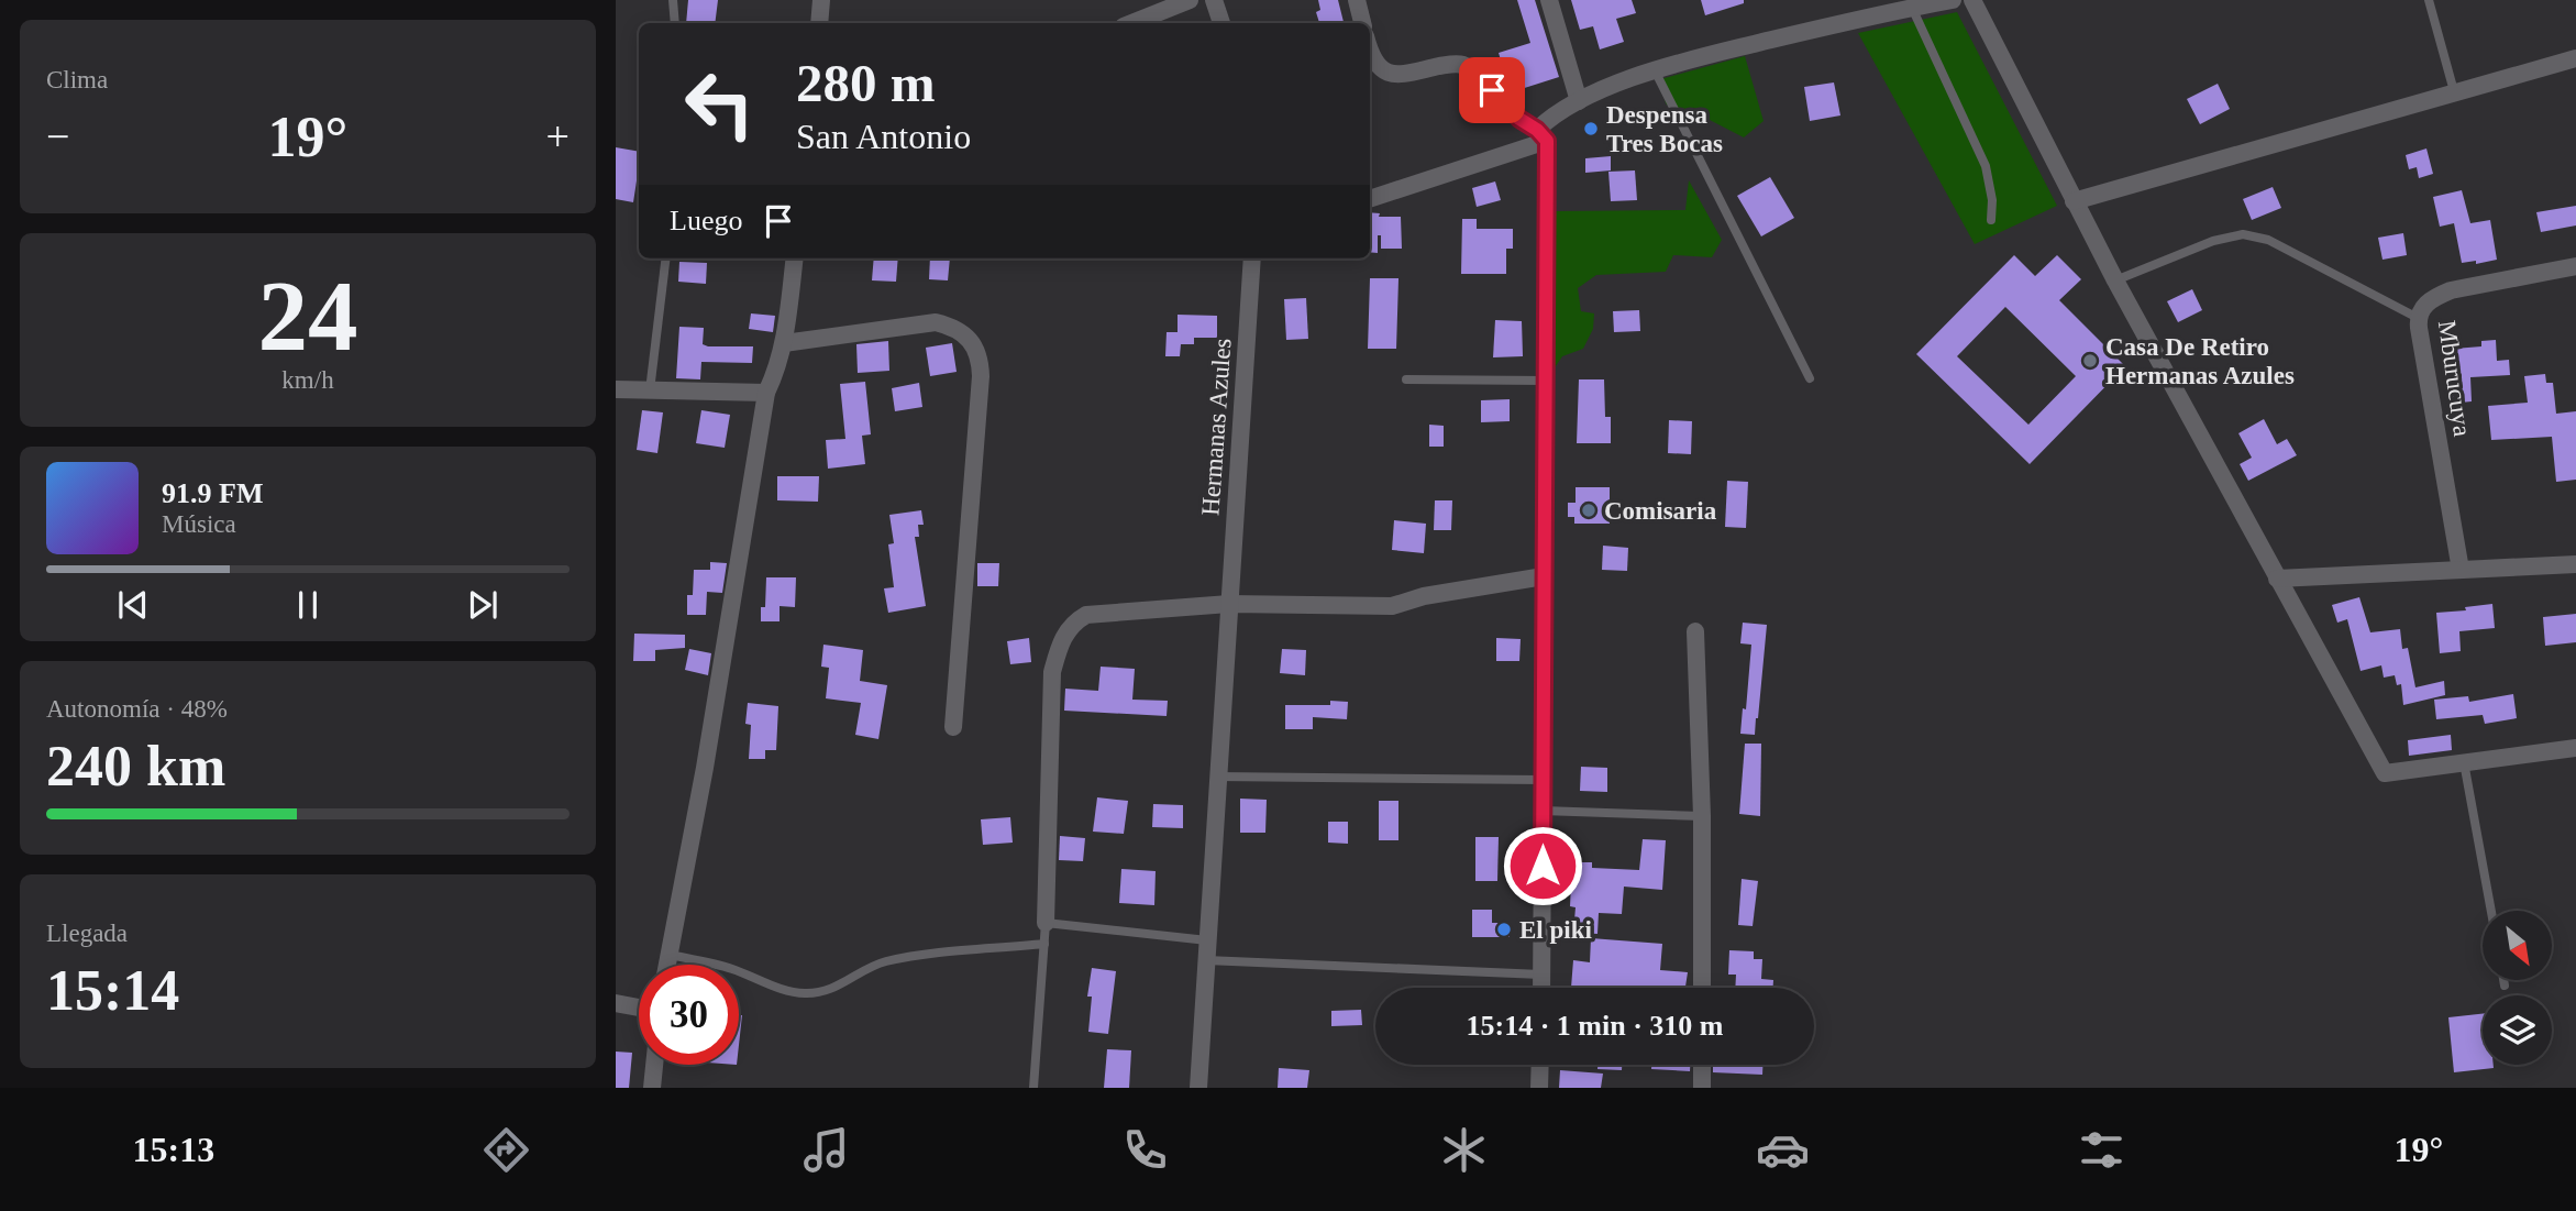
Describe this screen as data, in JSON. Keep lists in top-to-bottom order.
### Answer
{
  "streets": {
    "street": ["Mburucuya", "Hermanas Azules"]
  },
  "places": [
    "Despensa Tres Bocas",
    "Casa De Retiro Hermanas Azules",
    "Comisaria",
    "El piki"
  ],
  "north": "bottom right",
  "page": {
    "tile": [
      "Clima",
      ["24", "km/h"],
      ["Autonomía · 48%", "240 km"],
      ["Llegada", "15:14"]
    ],
    "turn": ["280 m", "San Antonio"],
    "heat": ["−", "19°", "+"],
    "then": "Luego",
    "song": ["91.9 FM", "Música"],
    "limit": "30",
    "trip": "15:14 · 1 min · 310 m",
    "tabs": ["15:13", "19°"]
  }
}
